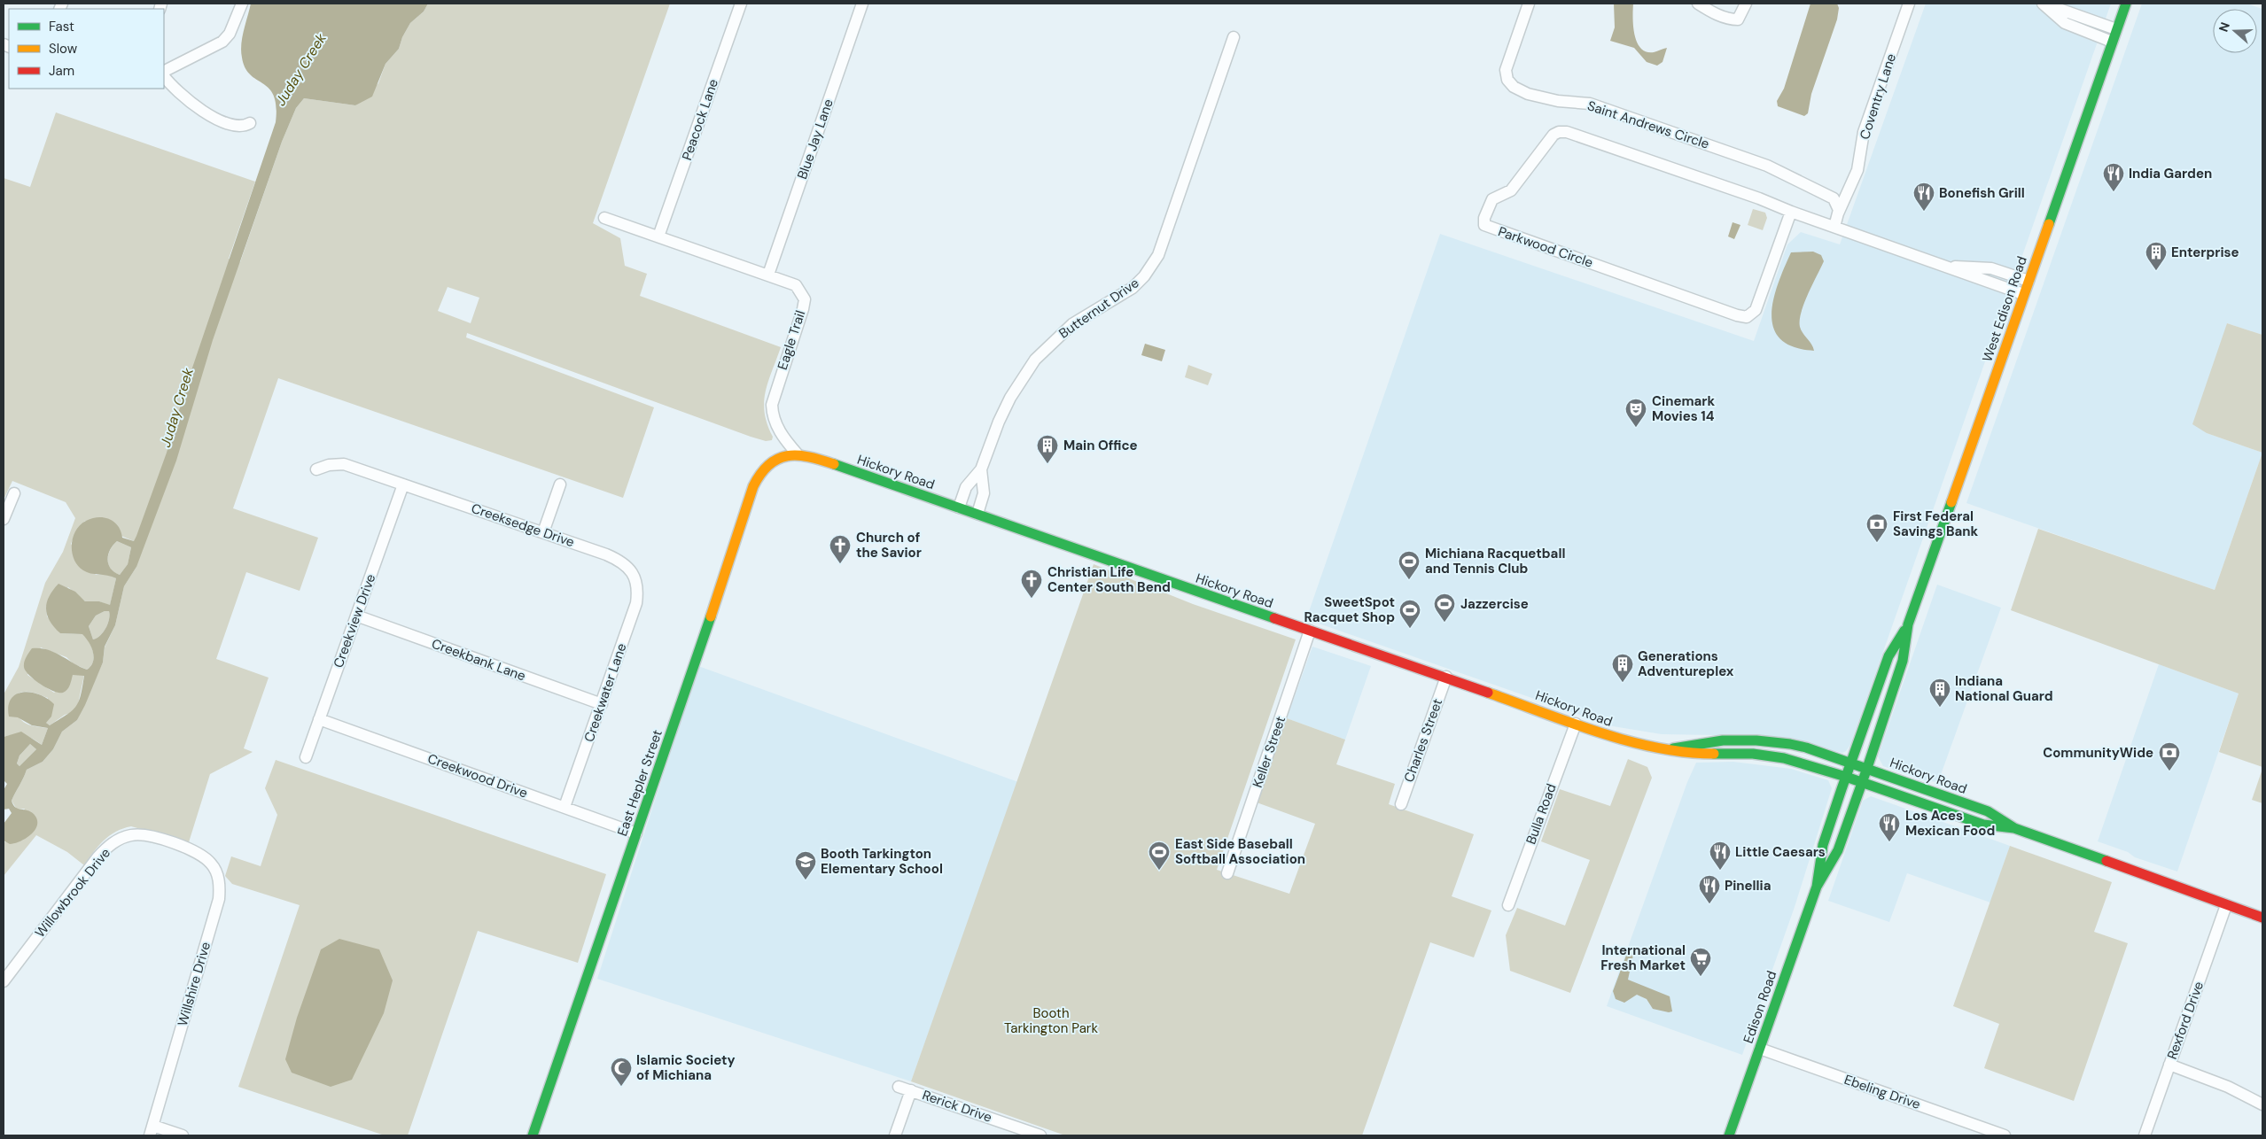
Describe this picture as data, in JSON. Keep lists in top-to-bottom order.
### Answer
{
  "streets": {
    "street": [
      "Coventry Lane",
      "Peacock Lane",
      "Saint Andrews Circle",
      "Blue Jay Lane",
      "Parkwood Circle",
      "Butternut Drive",
      "West Edison Road",
      "Eagle Trail",
      "Hickory Road",
      "Creeksedge Drive",
      "Creekview Drive",
      "Creekbank Lane",
      "Creekwater Lane",
      "Charles Street",
      "Keller Street",
      "Creekwood Drive",
      "East Hepler Street",
      "Bulla Road",
      "Willowbrook Drive",
      "Willshire Drive",
      "Edison Road",
      "Rexford Drive",
      "Ebeling Drive",
      "Rerick Drive"
    ]
  },
  "crossings": [
    ["Coventry Lane", "Saint Andrews Circle"],
    ["Peacock Lane", "Eagle Trail"],
    ["Blue Jay Lane", "Eagle Trail"],
    ["Parkwood Circle", "West Edison Road"],
    ["Butternut Drive", "Hickory Road"],
    ["West Edison Road", "Hickory Road"],
    ["West Edison Road", "Edison Road"],
    ["Eagle Trail", "Hickory Road"],
    ["Eagle Trail", "East Hepler Street"],
    ["Hickory Road", "Charles Street"],
    ["Hickory Road", "Keller Street"],
    ["Hickory Road", "East Hepler Street"],
    ["Hickory Road", "Bulla Road"],
    ["Hickory Road", "Edison Road"],
    ["Hickory Road", "Rexford Drive"],
    ["Creeksedge Drive", "Creekview Drive"],
    ["Creeksedge Drive", "Creekwater Lane"],
    ["Creekview Drive", "Creekbank Lane"],
    ["Creekview Drive", "Creekwood Drive"],
    ["Creekbank Lane", "Creekwater Lane"],
    ["Creekwater Lane", "Creekwood Drive"],
    ["Creekwood Drive", "East Hepler Street"],
    ["Willowbrook Drive", "Willshire Drive"],
    ["Edison Road", "Ebeling Drive"]
  ],
  "water": ["Juday Creek"],
  "parks": ["Booth Tarkington Park"],
  "places": {
    "restaurant": [
      "India Garden",
      "Bonefish Grill",
      "Los Aces Mexican Food",
      "Little Caesars",
      "Pinellia"
    ],
    "building": [
      "Enterprise",
      "Main Office",
      "Generations Adventureplex",
      "Indiana National Guard"
    ],
    "theatre": ["Cinemark Movies 14"],
    "bank": ["First Federal Savings Bank", "CommunityWide"],
    "church": ["Church of the Savior", "Christian Life Center South Bend"],
    "sports": [
      "Michiana Racquetball and Tennis Club",
      "Jazzercise",
      "SweetSpot Racquet Shop",
      "East Side Baseball Softball Association"
    ],
    "school or university": ["Booth Tarkington Elementary School"],
    "supermarket": ["International Fresh Market"],
    "mosque": ["Islamic Society of Michiana"]
  },
  "legend": ["Fast", "Slow", "Jam"],
  "north": "left"
}
